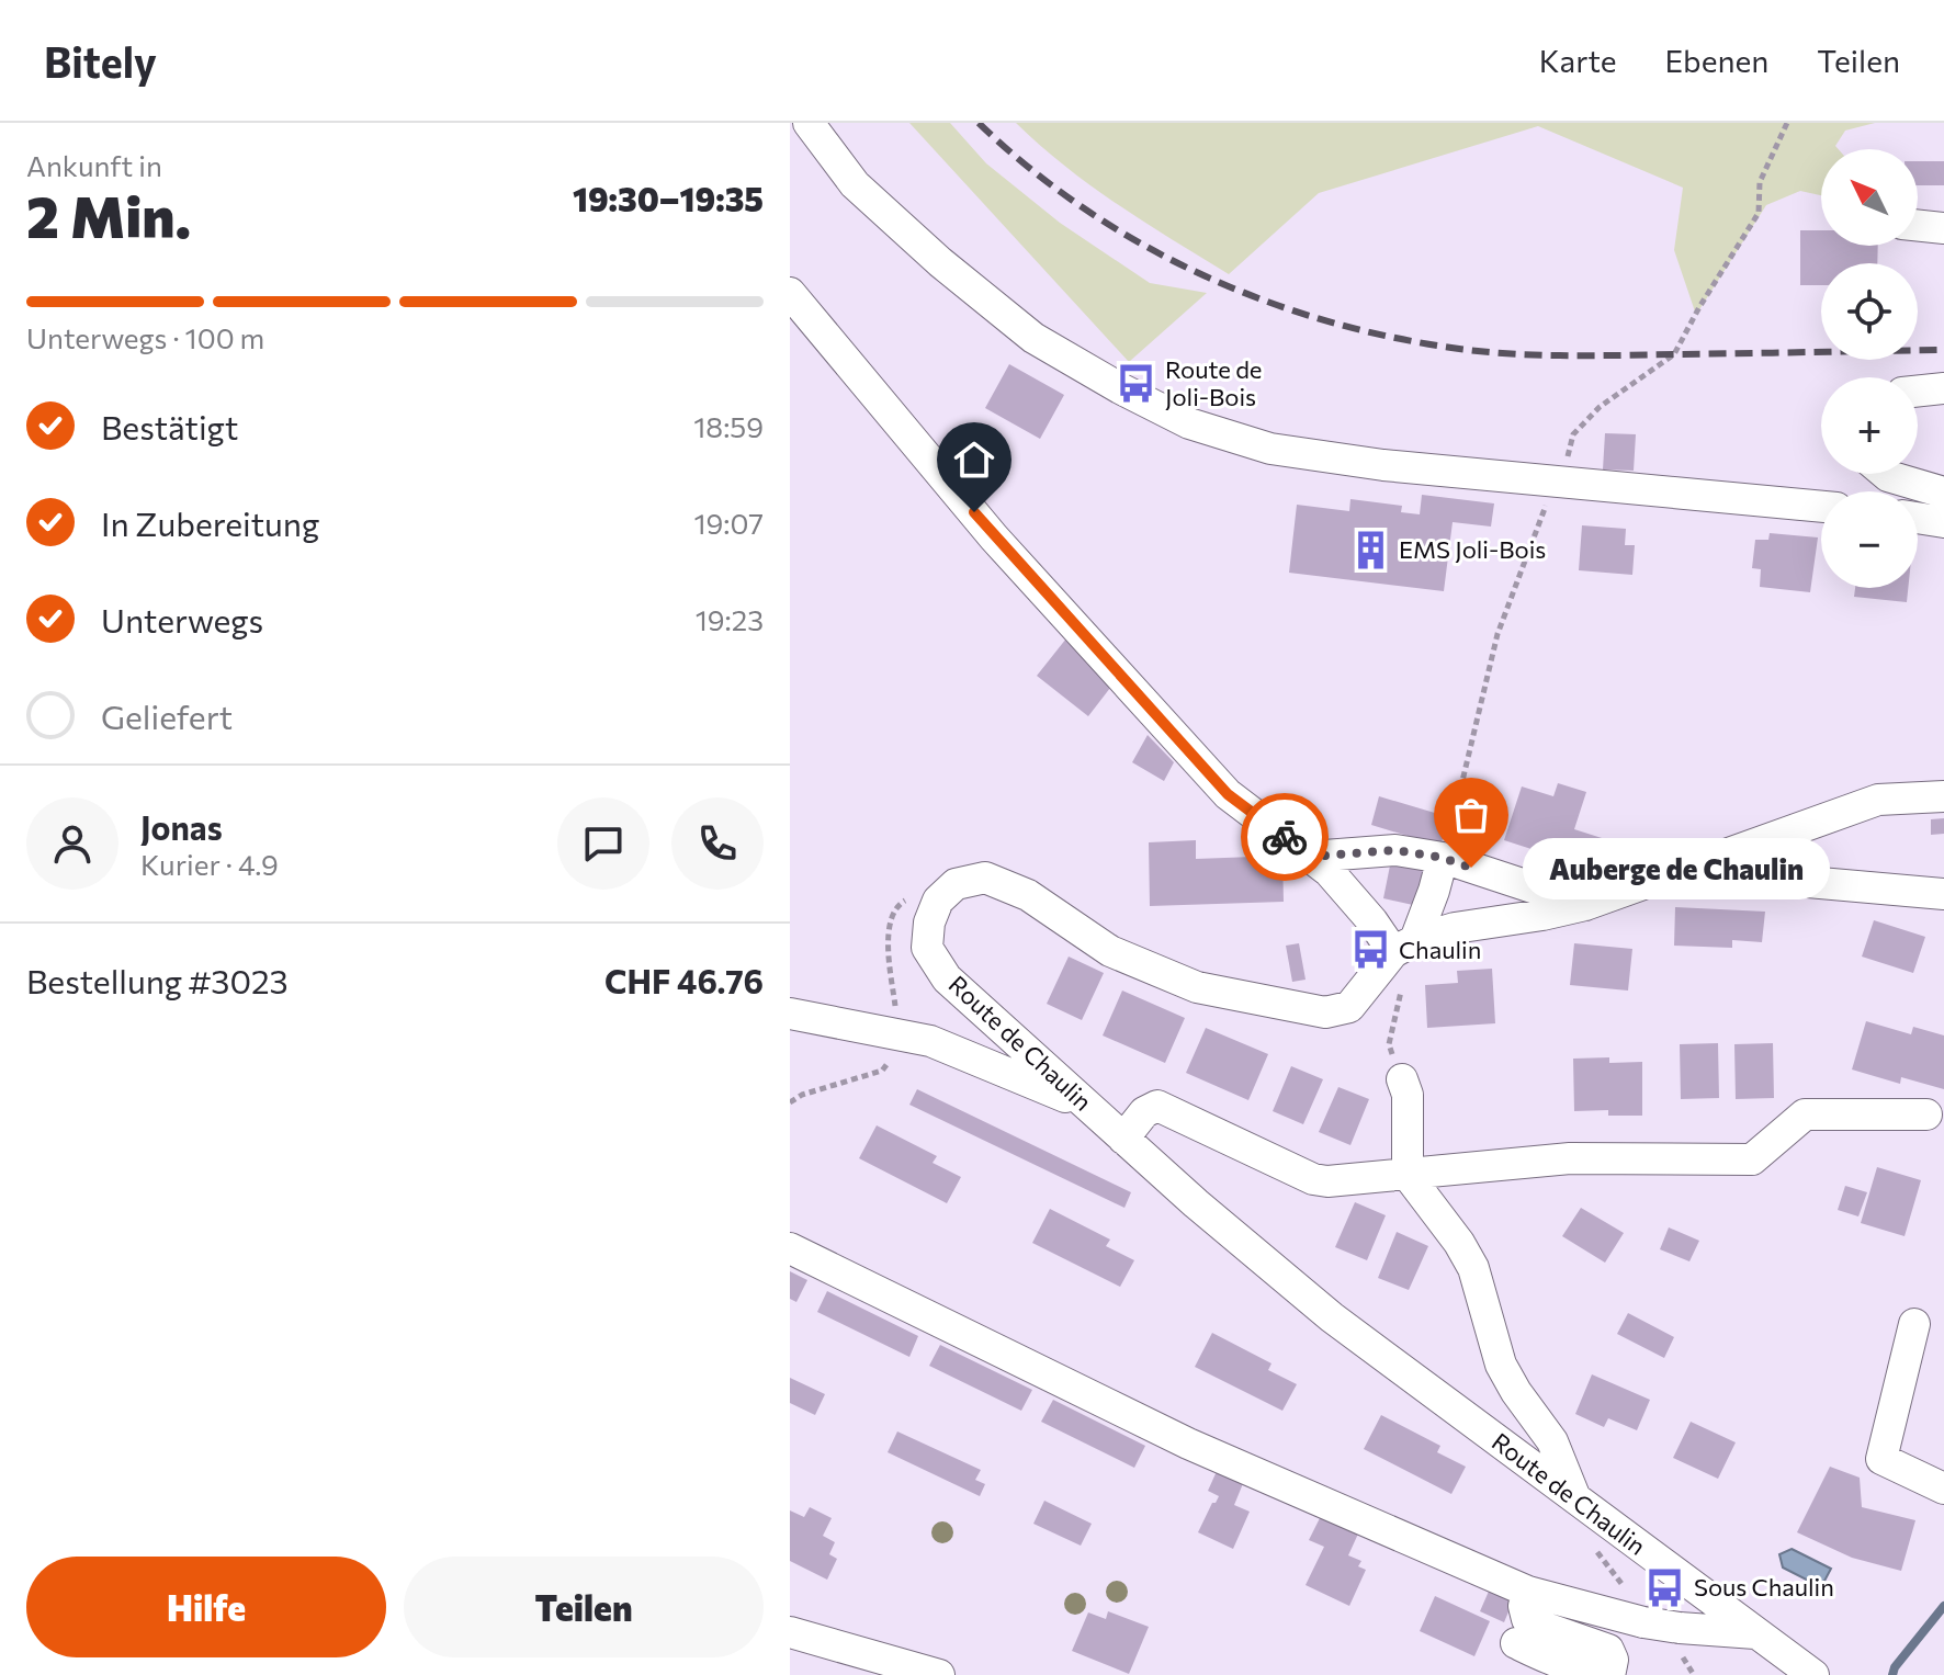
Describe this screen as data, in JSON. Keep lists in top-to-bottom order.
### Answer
{
  "streets": {
    "street": ["Route de Chaulin"]
  },
  "places": {
    "bus stop": ["Route de Joli-Bois", "Chaulin", "Sous Chaulin"],
    "building": ["EMS Joli-Bois"],
    "other": ["Auberge de Chaulin"]
  },
  "north": "top left",
  "page": {
    "header": "Bitely",
    "nav": ["Karte", "Ebenen", "Teilen"],
    "heading": ["2 Min.", "Ankunft in", "19:30–19:35"],
    "panel": [
      "Jonas",
      "Kurier · 4.9",
      "Bestellung #3023",
      "CHF 46.76"
    ],
    "map_buttons": ["+", "−"],
    "bar": "Unterwegs · 100 m",
    "list": [
      ["Bestätigt", "18:59"],
      ["In Zubereitung", "19:07"],
      ["Unterwegs", "19:23"],
      "Geliefert"
    ],
    "bubble": "Auberge de Chaulin",
    "buttons": ["Hilfe", "Teilen"]
  }
}
